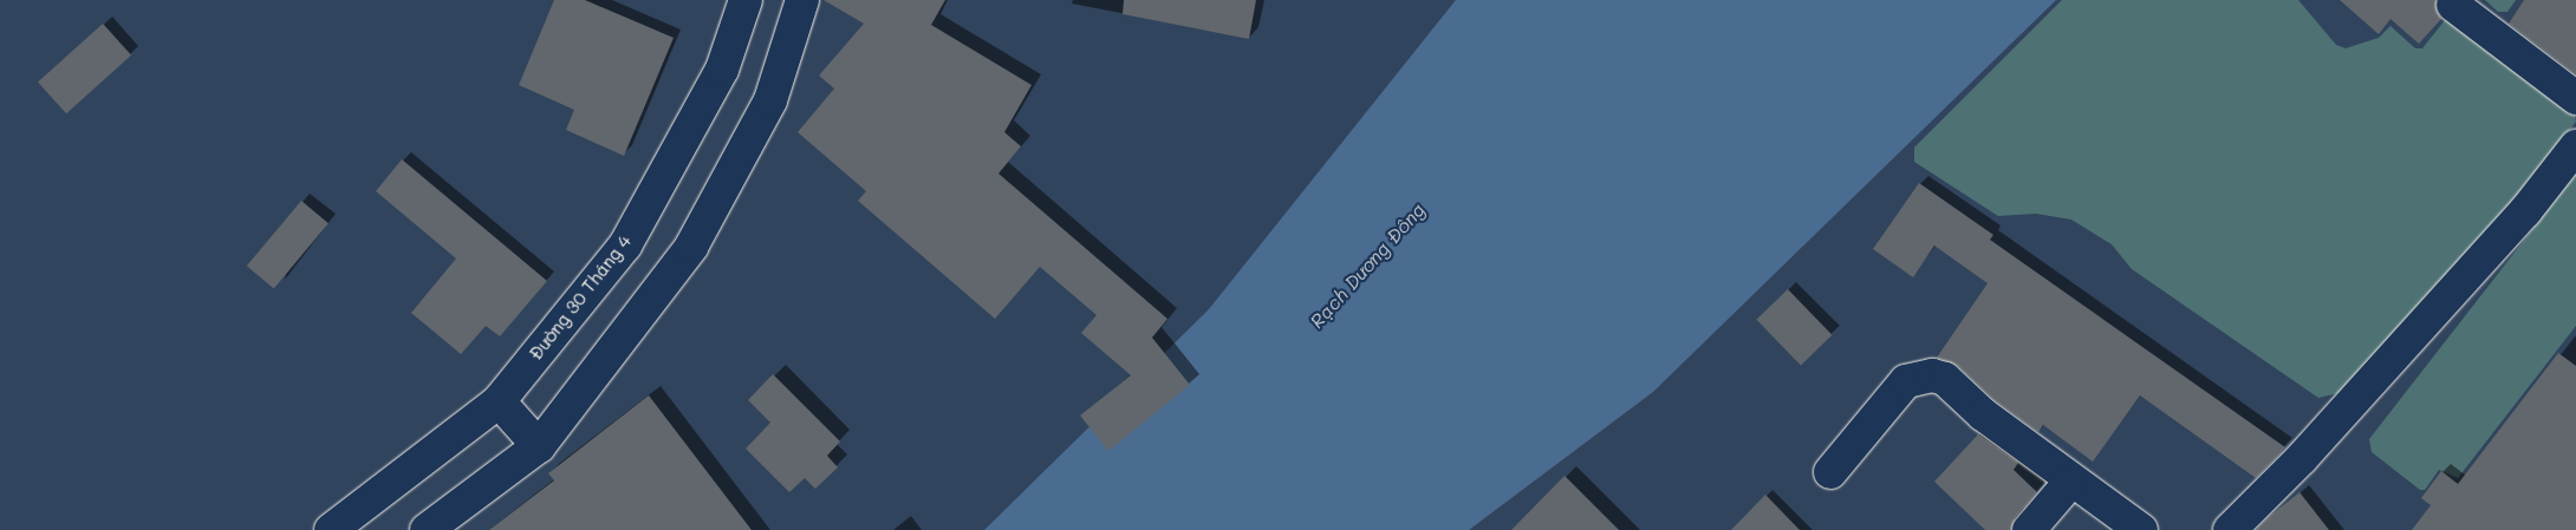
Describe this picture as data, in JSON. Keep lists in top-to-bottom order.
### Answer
{
  "streets": {
    "main road": ["Đường 30 Tháng 4"]
  },
  "water": ["Rạch Dương Đông"]
}
